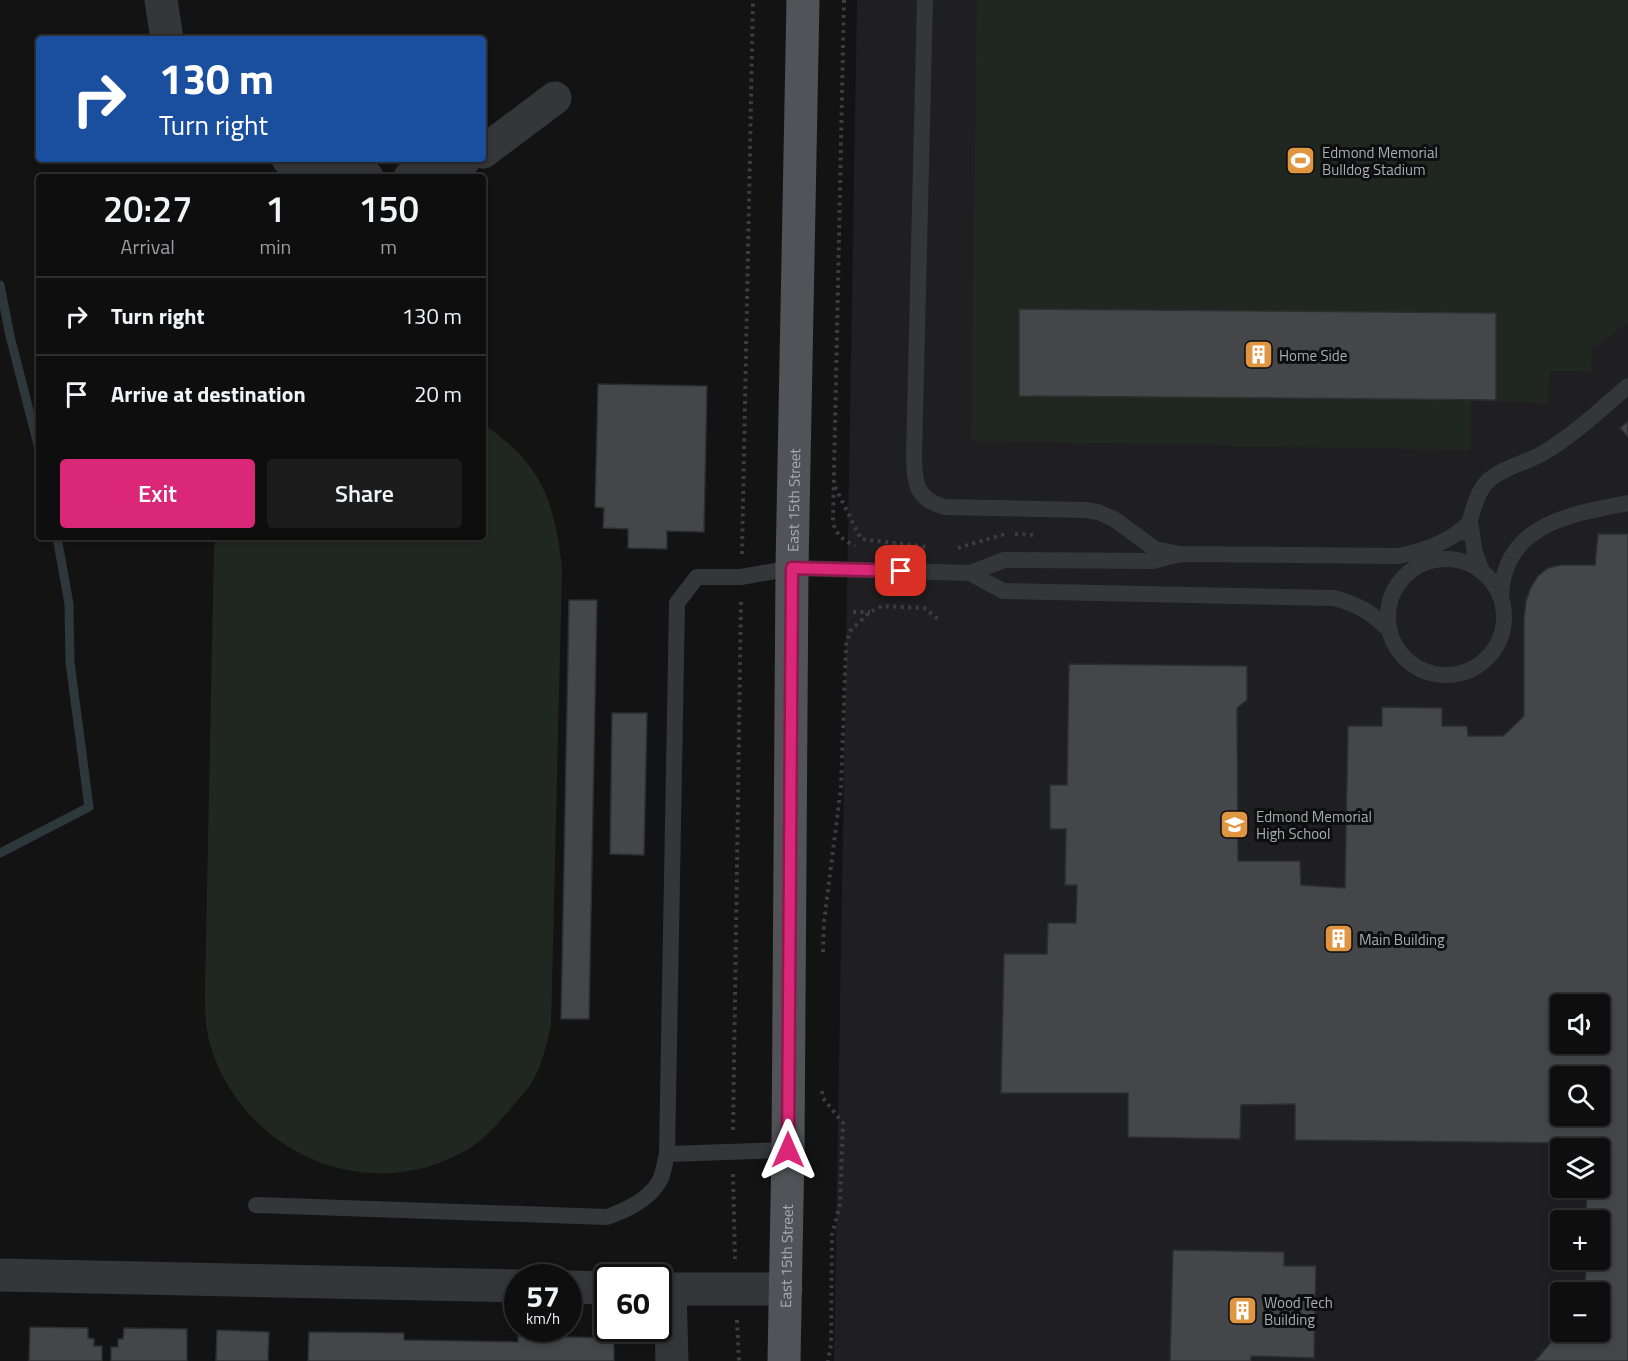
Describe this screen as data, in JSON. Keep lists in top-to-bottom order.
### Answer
{
  "streets": {
    "main road": ["East 15th Street"]
  },
  "places": {
    "sports": ["Edmond Memorial Bulldog Stadium"],
    "building": ["Home Side", "Main Building", "Wood Tech Building"],
    "school or university": ["Edmond Memorial High School"]
  },
  "page": {
    "turn": ["130 m", "Turn right"],
    "eta": [
      "20:27",
      "Arrival",
      "1",
      "min",
      "150",
      "m"
    ],
    "list": [
      {
        "name": "Turn right",
        "value": "130 m"
      },
      {
        "name": "Arrive at destination",
        "value": "20 m"
      }
    ],
    "buttons": ["Exit", "Share"],
    "map_buttons": ["+", "−"],
    "speed": "57 km/h",
    "limit": "60"
  }
}
